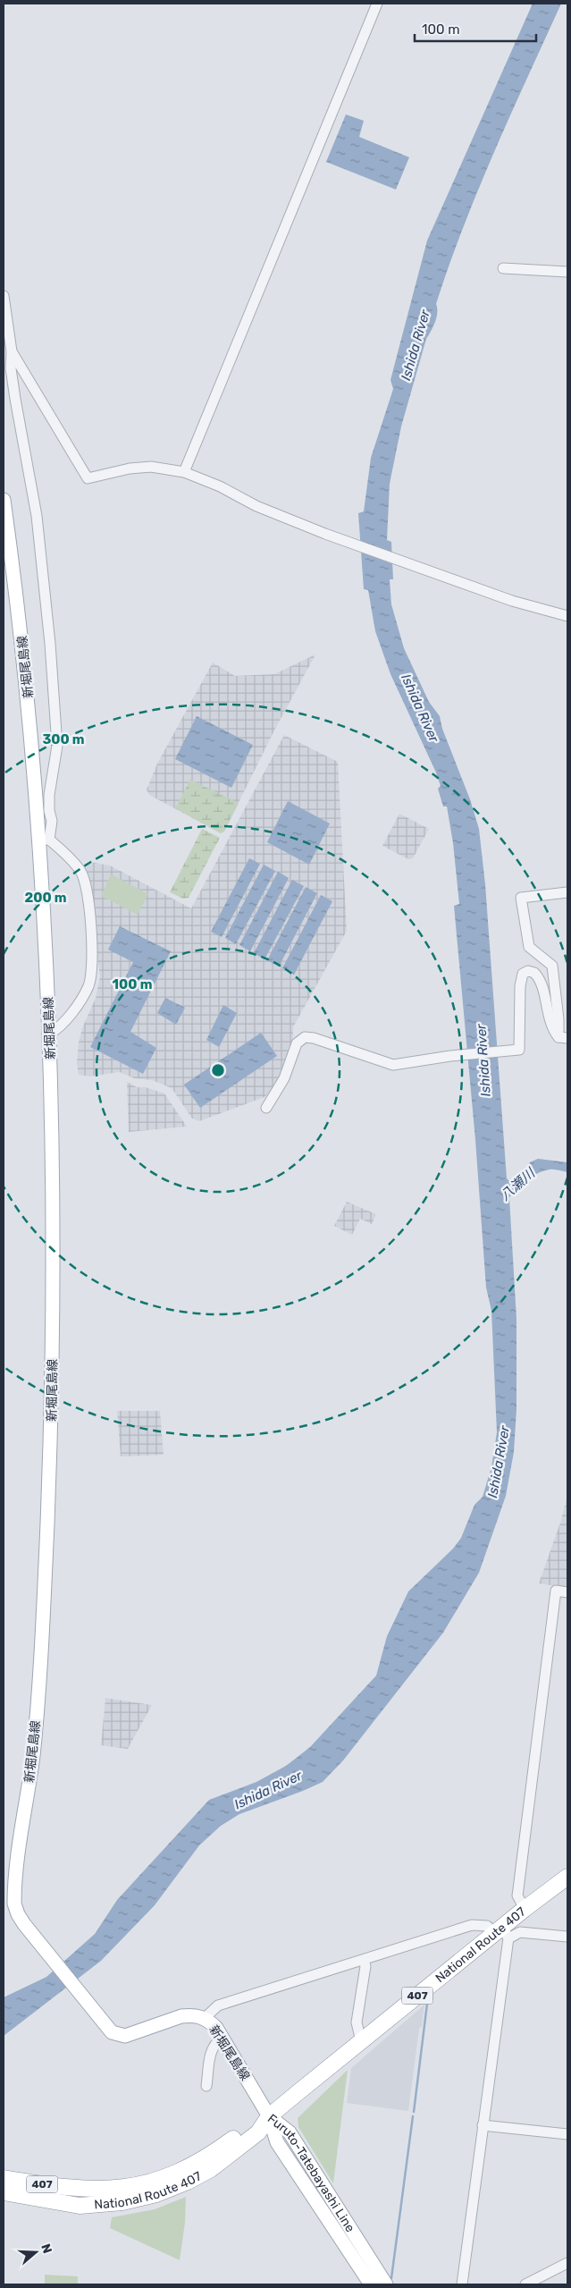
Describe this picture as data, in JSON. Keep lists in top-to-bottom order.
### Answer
{
  "streets": {
    "highway": ["National Route 407", "407"],
    "main road": ["新堀尾島線", "Furuto-Tatebayashi Line"]
  },
  "crossings": [
    ["新堀尾島線", "National Route 407"],
    ["新堀尾島線", "Furuto-Tatebayashi Line"],
    ["National Route 407", "Furuto-Tatebayashi Line"]
  ],
  "water": ["Ishida River", "八瀬川"],
  "scale_bar": "100 m",
  "north": "right",
  "rings": ["300 m", "200 m", "100 m"]
}
